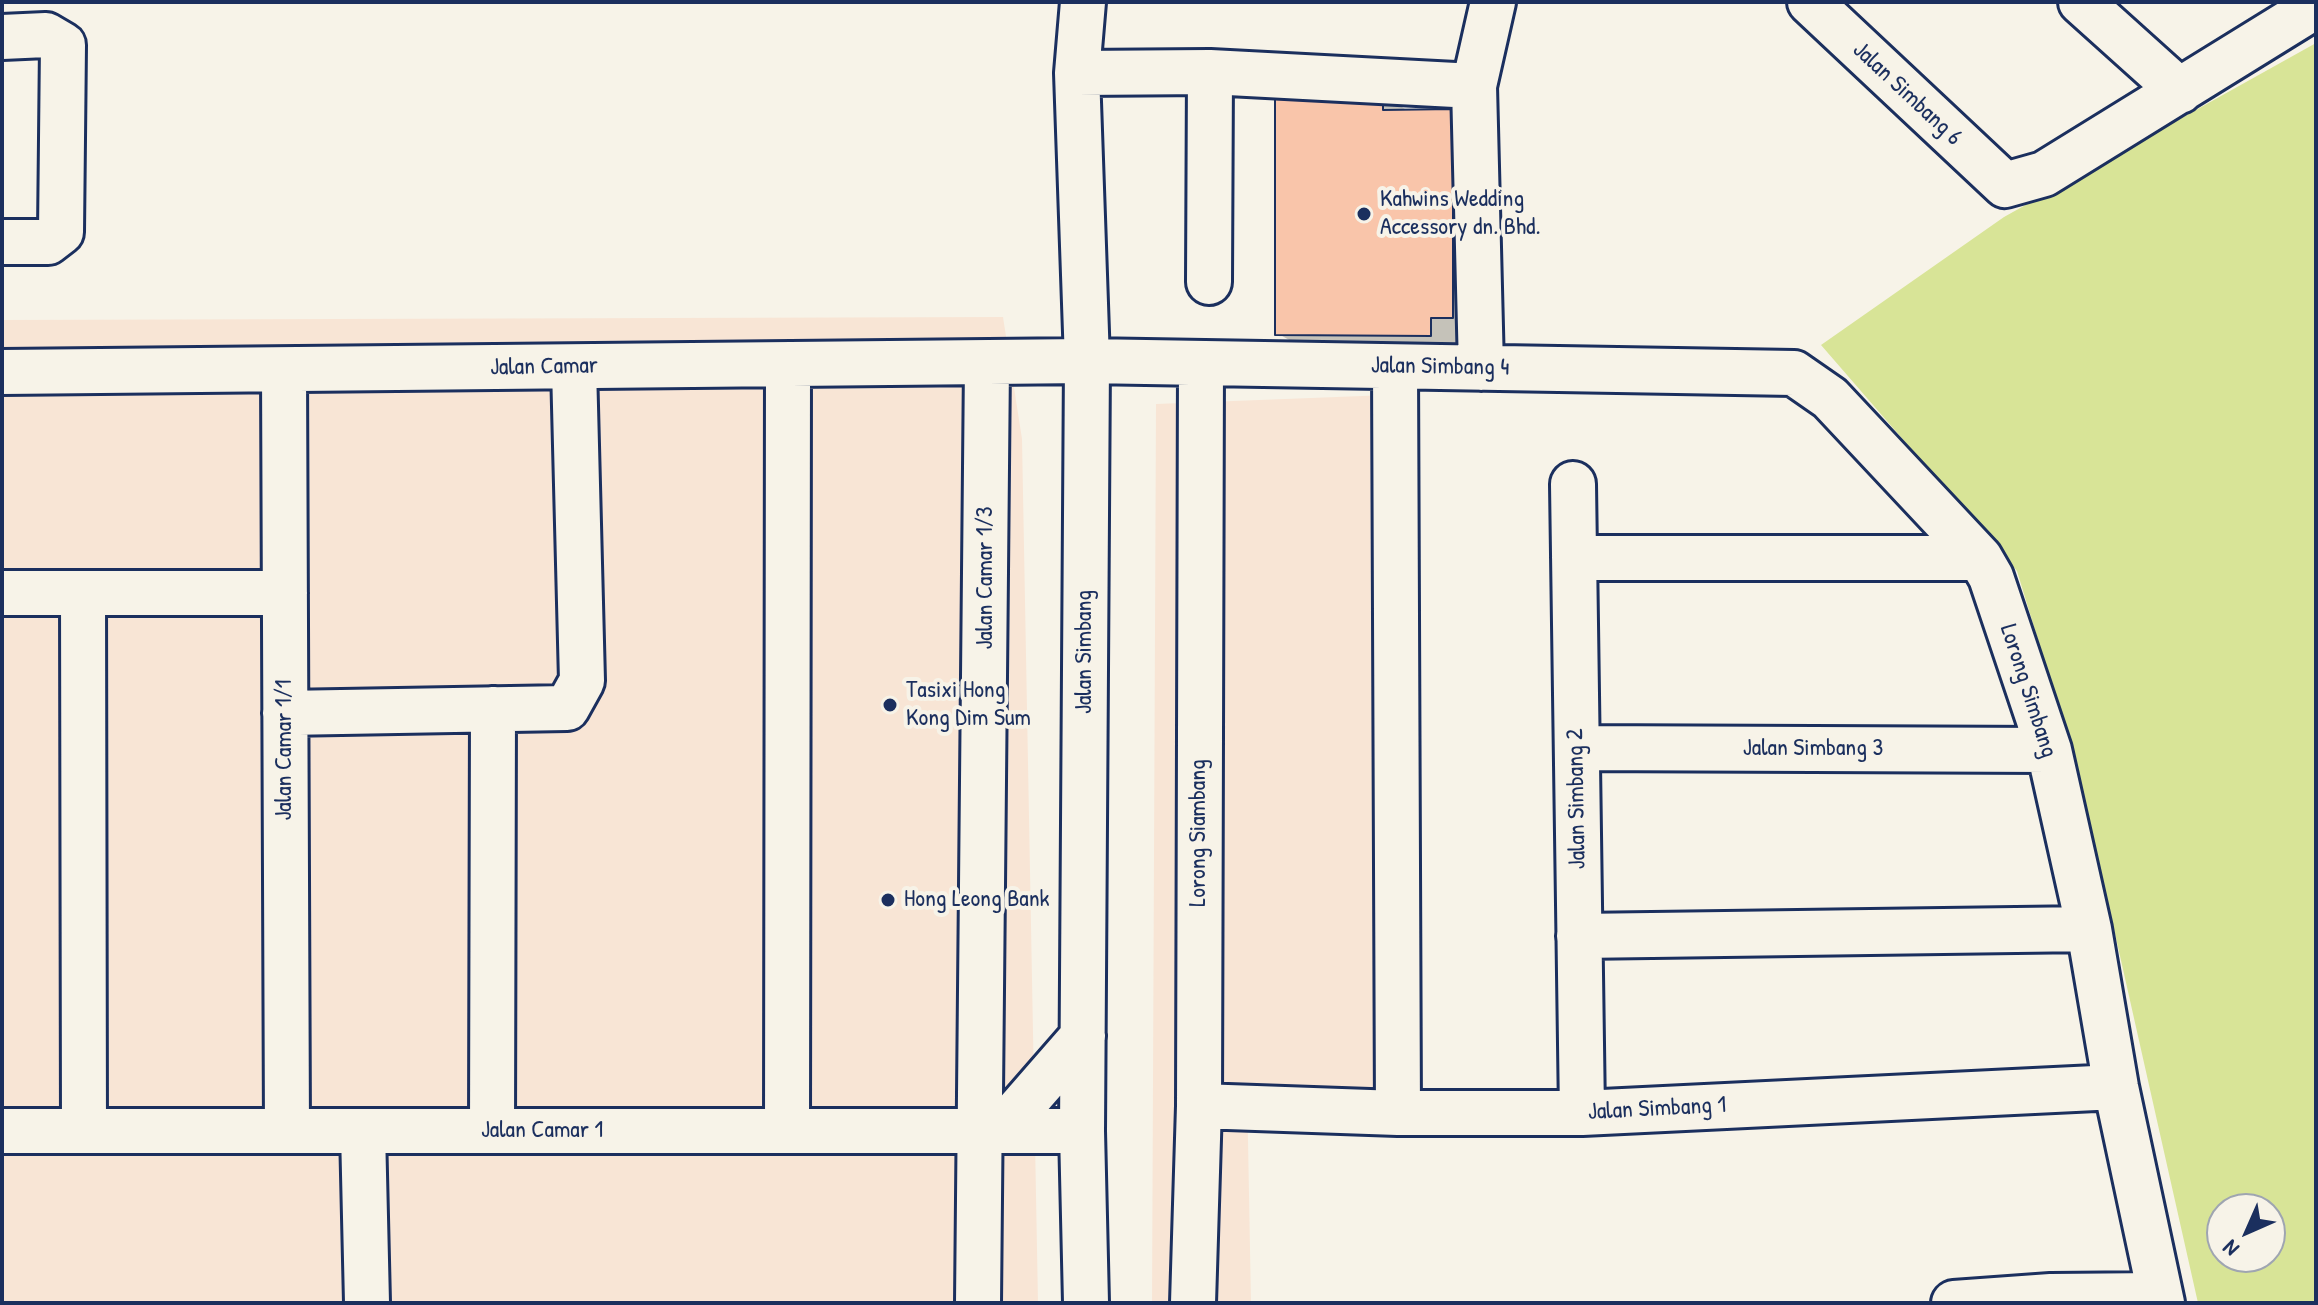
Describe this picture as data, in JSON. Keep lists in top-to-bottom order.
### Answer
{
  "streets": {
    "street": [
      "Jalan Simbang 6",
      "Jalan Camar",
      "Jalan Simbang 4",
      "Jalan Camar 1/3",
      "Jalan Simbang",
      "Lorong Simbang",
      "Jalan Simbang 3",
      "Jalan Camar 1/1",
      "Jalan Simbang 2",
      "Lorong Siambang",
      "Jalan Simbang 1",
      "Jalan Camar 1"
    ]
  },
  "crossings": [
    ["Jalan Camar", "Jalan Simbang 4"],
    ["Jalan Camar", "Jalan Camar 1/3"],
    ["Jalan Camar", "Jalan Simbang"],
    ["Jalan Camar", "Jalan Camar 1/1"],
    ["Jalan Simbang 4", "Jalan Simbang"],
    ["Jalan Simbang 4", "Lorong Simbang"],
    ["Jalan Simbang 4", "Lorong Siambang"],
    ["Jalan Camar 1/3", "Jalan Camar 1"],
    ["Jalan Simbang", "Jalan Camar 1"],
    ["Lorong Simbang", "Jalan Simbang 3"],
    ["Lorong Simbang", "Jalan Simbang 1"],
    ["Jalan Simbang 3", "Jalan Simbang 2"],
    ["Jalan Camar 1/1", "Jalan Camar 1"],
    ["Jalan Simbang 2", "Jalan Simbang 1"],
    ["Lorong Siambang", "Jalan Simbang 1"]
  ],
  "places": ["Kahwins Wedding Accessory dn. Bhd.", "Tasixi Hong Kong Dim Sum", "Hong Leong Bank"],
  "north": "bottom left"
}
